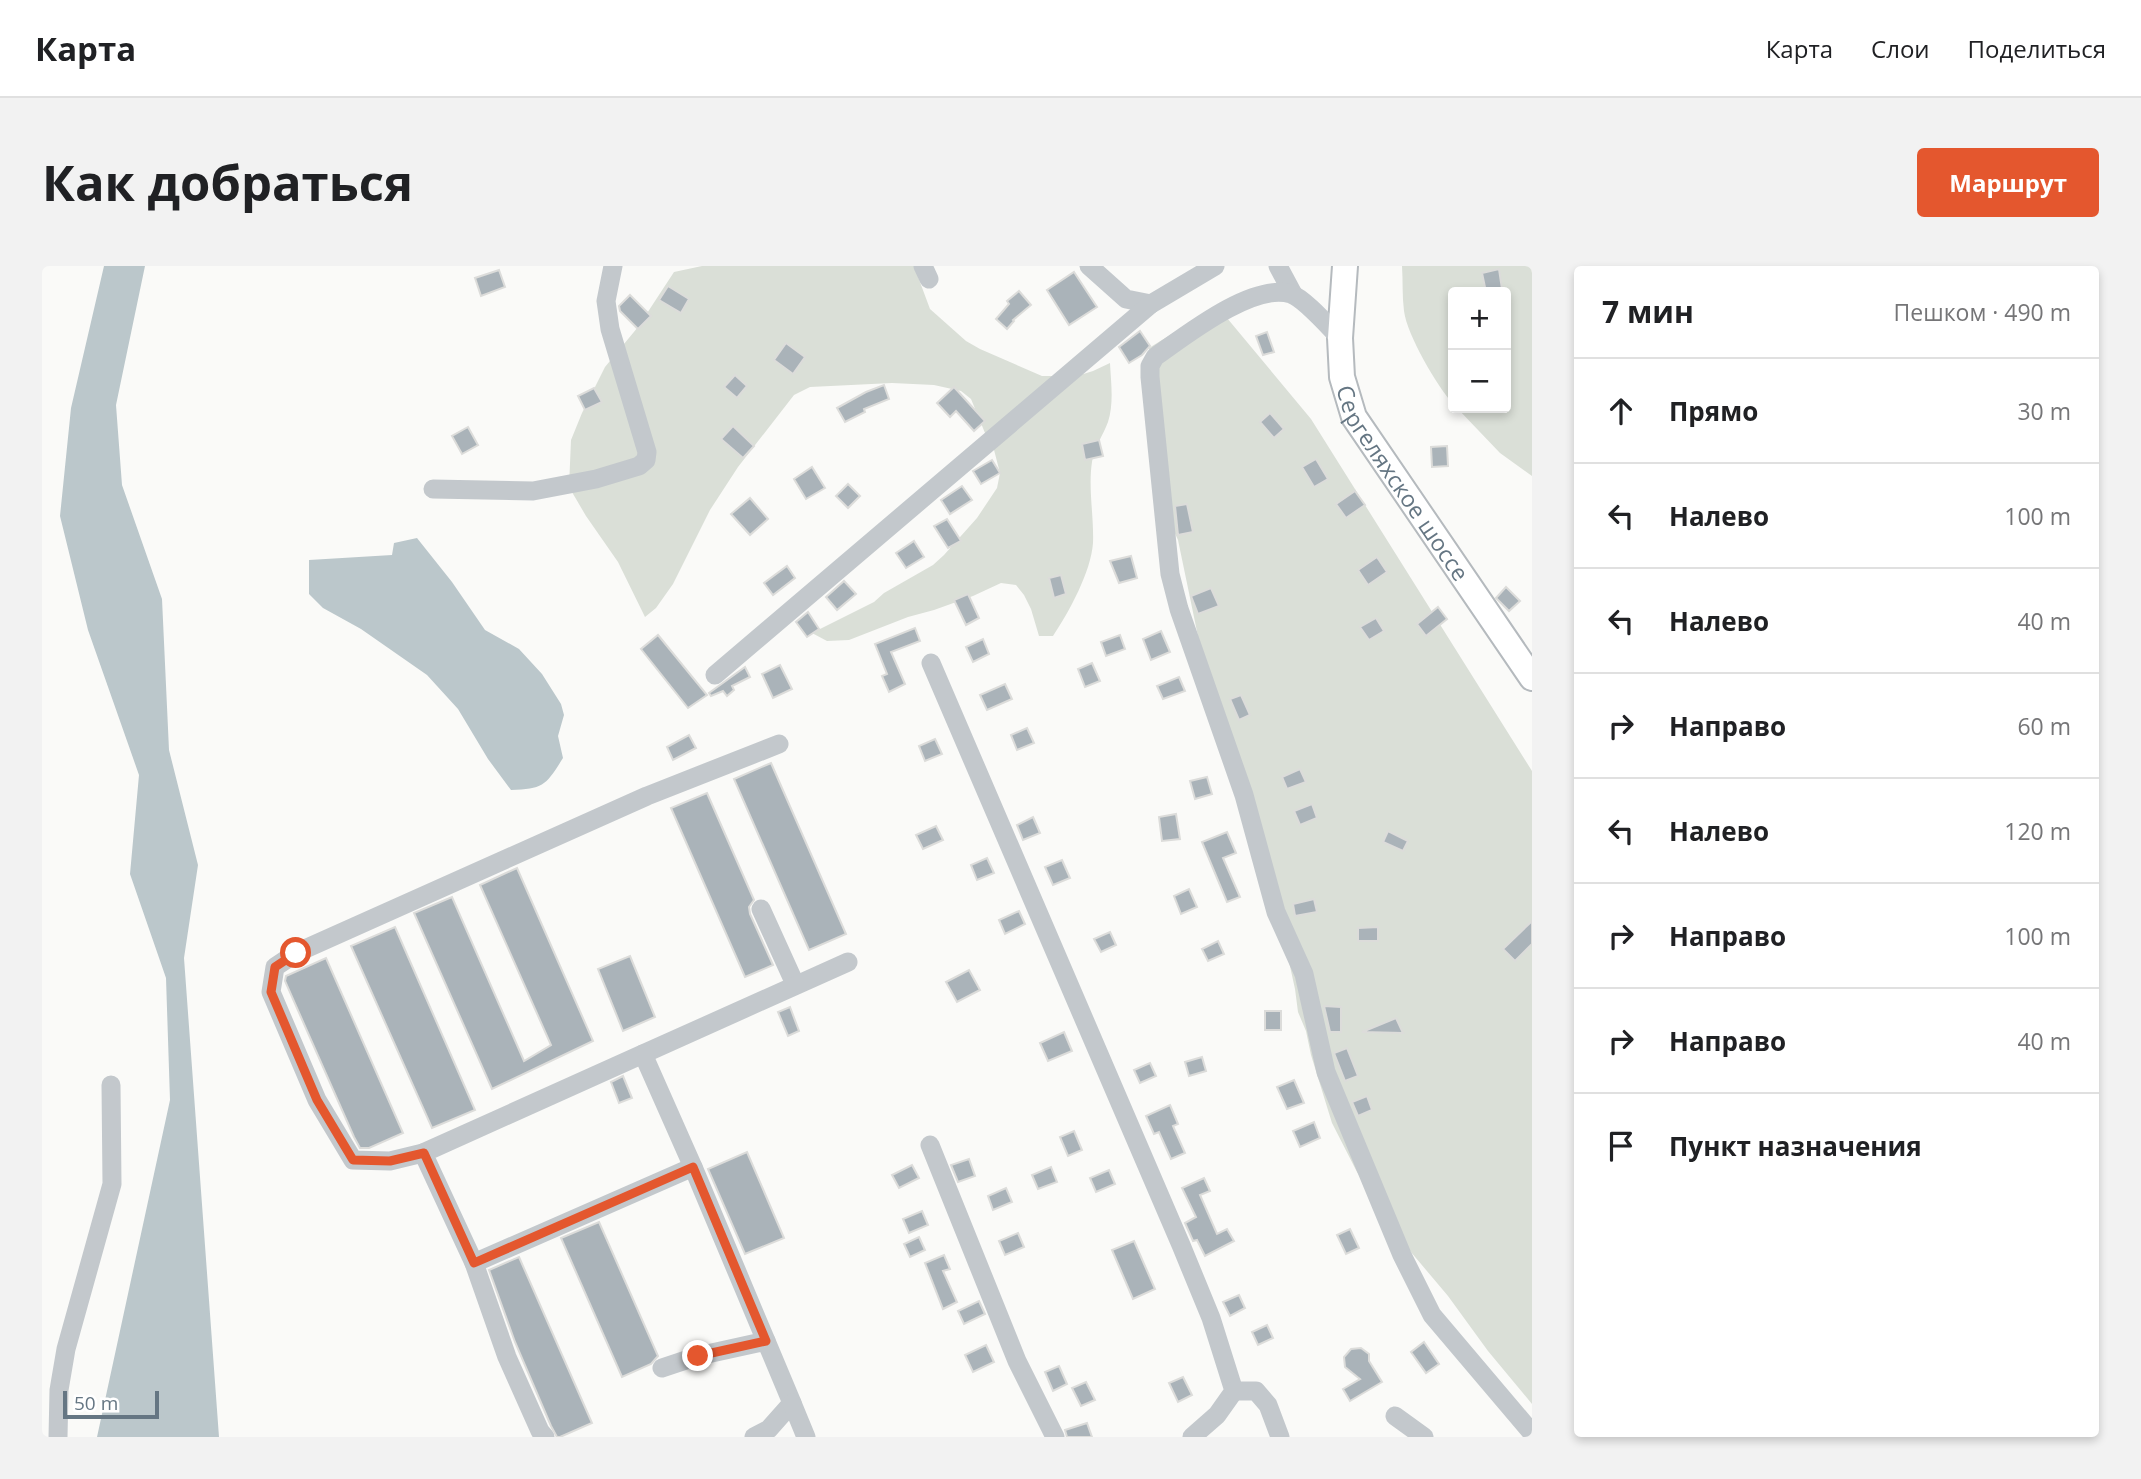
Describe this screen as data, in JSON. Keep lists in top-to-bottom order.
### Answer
{
  "streets": {
    "main road": ["Сергеляхское шоссе"]
  },
  "scale_bar": "50 m",
  "page": {
    "header": "Карта",
    "nav": ["Карта", "Слои", "Поделиться"],
    "buttons": "Маршрут",
    "title": "Как добраться",
    "heading": ["7 мин", "Пешком · 490 m"],
    "map_buttons": ["+", "−"],
    "list": [
      ["Прямо", "30 m"],
      ["Налево", "100 m"],
      ["Налево", "40 m"],
      ["Направо", "60 m"],
      ["Налево", "120 m"],
      ["Направо", "100 m"],
      ["Направо", "40 m"],
      "Пункт назначения"
    ],
    "scale": "50 m"
  }
}
